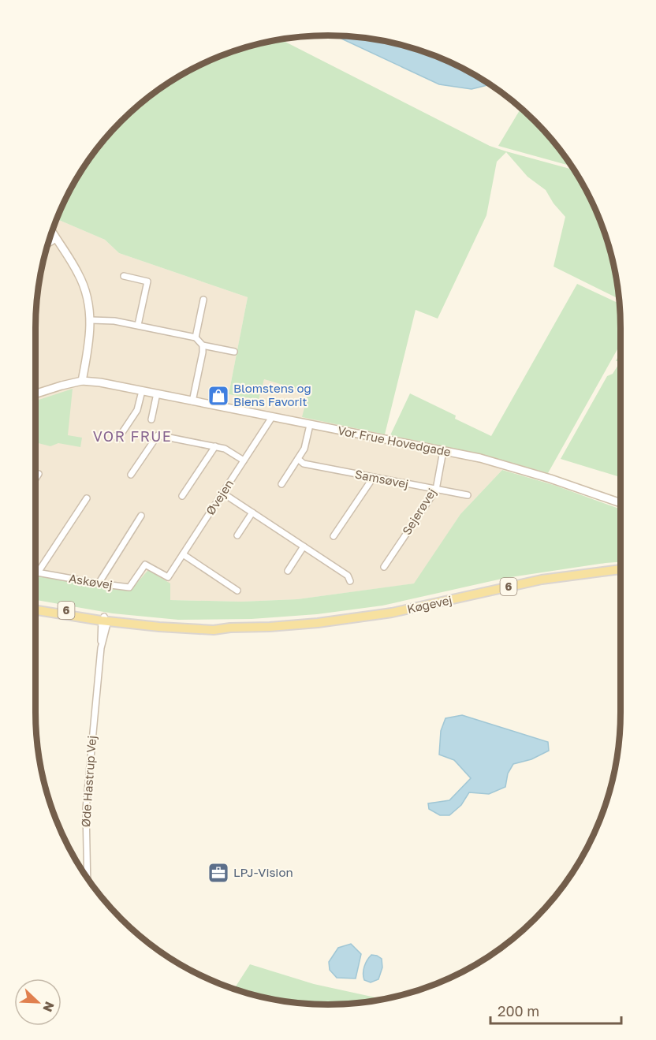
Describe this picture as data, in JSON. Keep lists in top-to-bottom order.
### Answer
{
  "streets": {
    "main road": ["6", "Køgevej"],
    "street": [
      "Vor Frue Hovedgade",
      "Samsøvej",
      "Øvejen",
      "Sejerøvej",
      "Askøvej",
      "Øde Hastrup Vej"
    ]
  },
  "crossings": [
    ["Vor Frue Hovedgade", "Øvejen"],
    ["Vor Frue Hovedgade", "Sejerøvej"],
    ["Samsøvej", "Sejerøvej"],
    ["Øvejen", "Askøvej"],
    ["Køgevej", "Øde Hastrup Vej"]
  ],
  "districts": ["VOR FRUE"],
  "places": {
    "shop": ["Blomstens og Biens Favorit"],
    "office": ["LPJ-Vision"]
  },
  "scale_bar": "200 m",
  "north": "bottom right"
}
